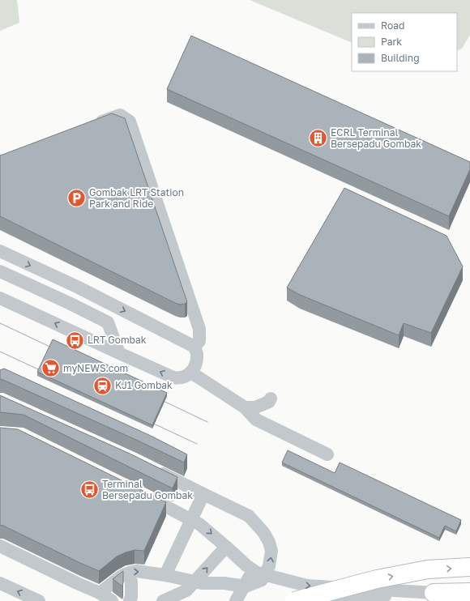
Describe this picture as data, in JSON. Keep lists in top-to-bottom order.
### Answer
{
  "places": {
    "building": ["ECRL Terminal Bersepadu Gombak"],
    "parking": ["Gombak LRT Station Park and Ride"],
    "bus stop": ["LRT Gombak", "Terminal Bersepadu Gombak"],
    "supermarket": ["myNEWS.com"],
    "station": ["KJ1 Gombak"]
  },
  "legend": ["Road", "Park", "Building"]
}
